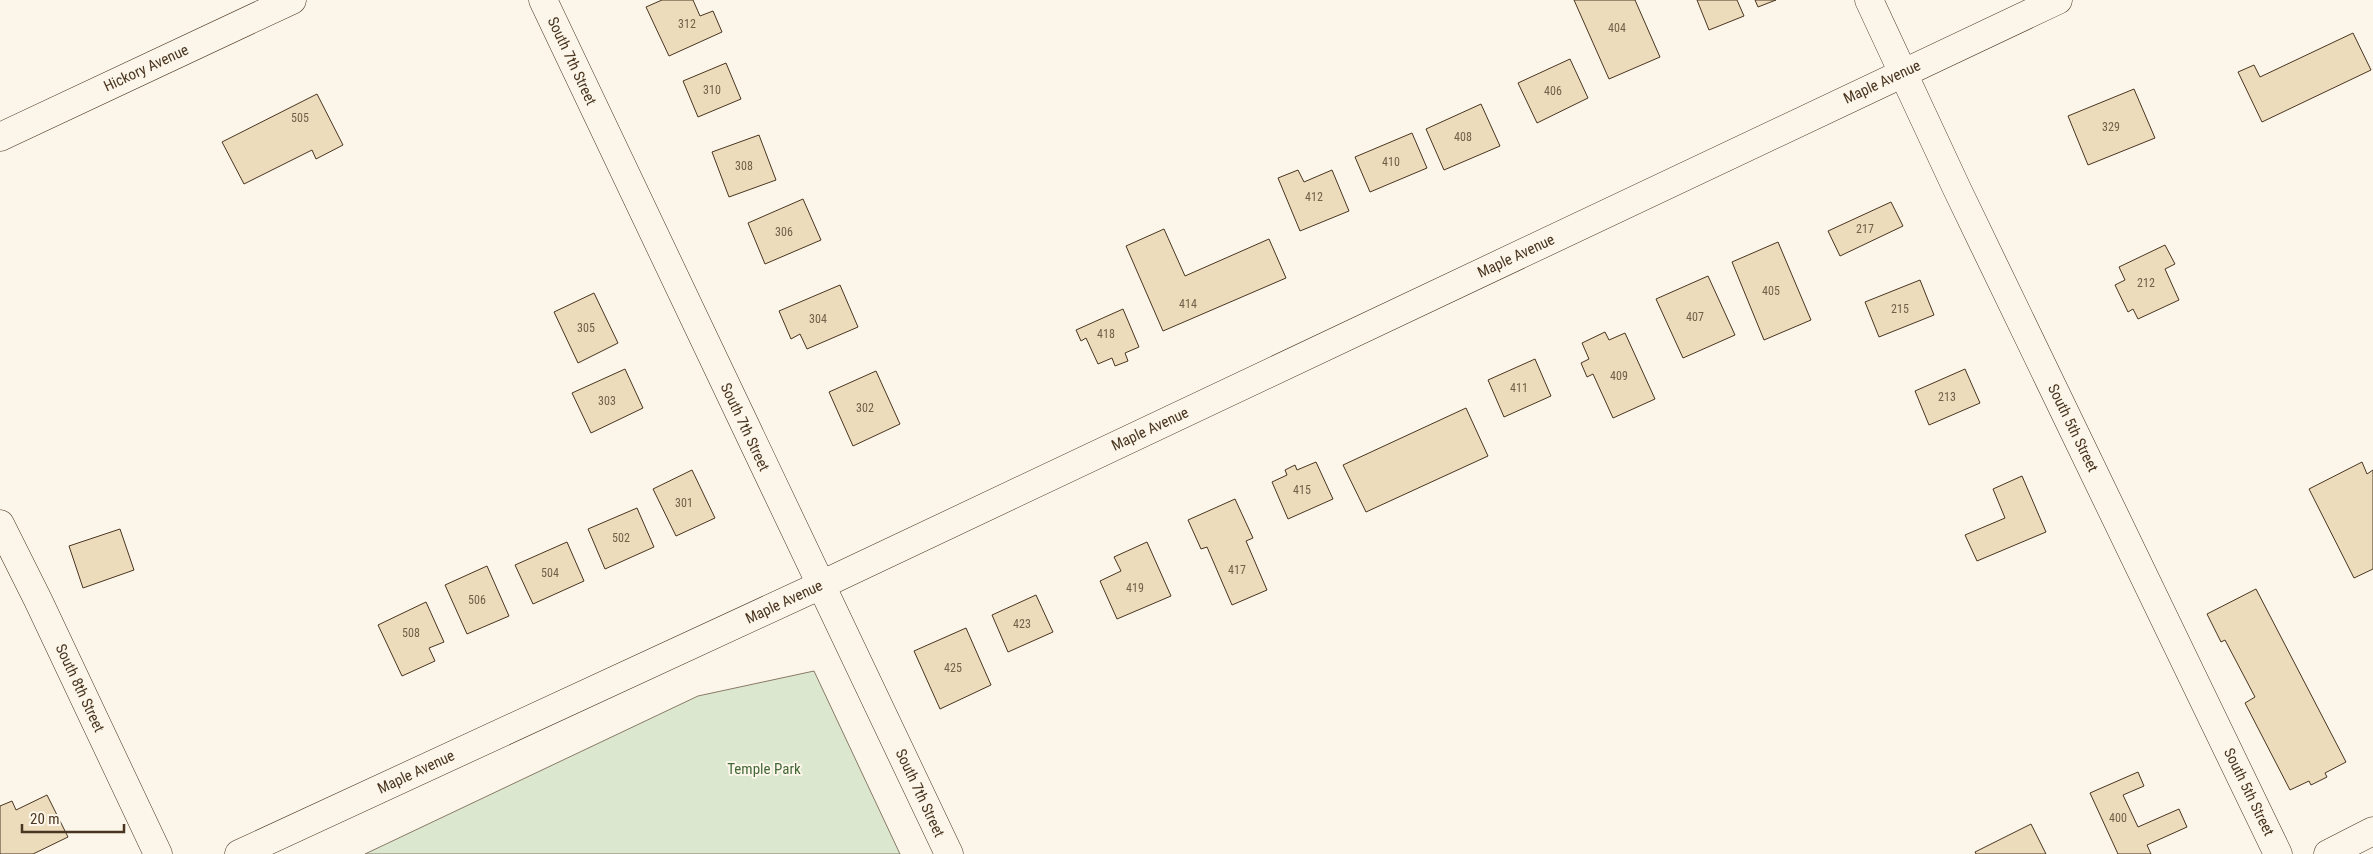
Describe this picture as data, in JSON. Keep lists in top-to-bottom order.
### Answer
{
  "streets": {
    "street": [
      "South 7th Street",
      "Hickory Avenue",
      "Maple Avenue",
      "South 5th Street",
      "South 8th Street"
    ]
  },
  "crossings": [
    ["South 7th Street", "Maple Avenue"],
    ["Maple Avenue", "South 5th Street"]
  ],
  "parks": ["Temple Park"],
  "house_numbers": [
    "312",
    "404",
    "310",
    "406",
    "505",
    "329",
    "408",
    "410",
    "308",
    "412",
    "217",
    "306",
    "212",
    "405",
    "414",
    "215",
    "407",
    "304",
    "305",
    "418",
    "409",
    "411",
    "213",
    "303",
    "302",
    "415",
    "301",
    "502",
    "417",
    "504",
    "419",
    "506",
    "423",
    "508",
    "425",
    "400"
  ],
  "scale_bar": "20 m"
}
